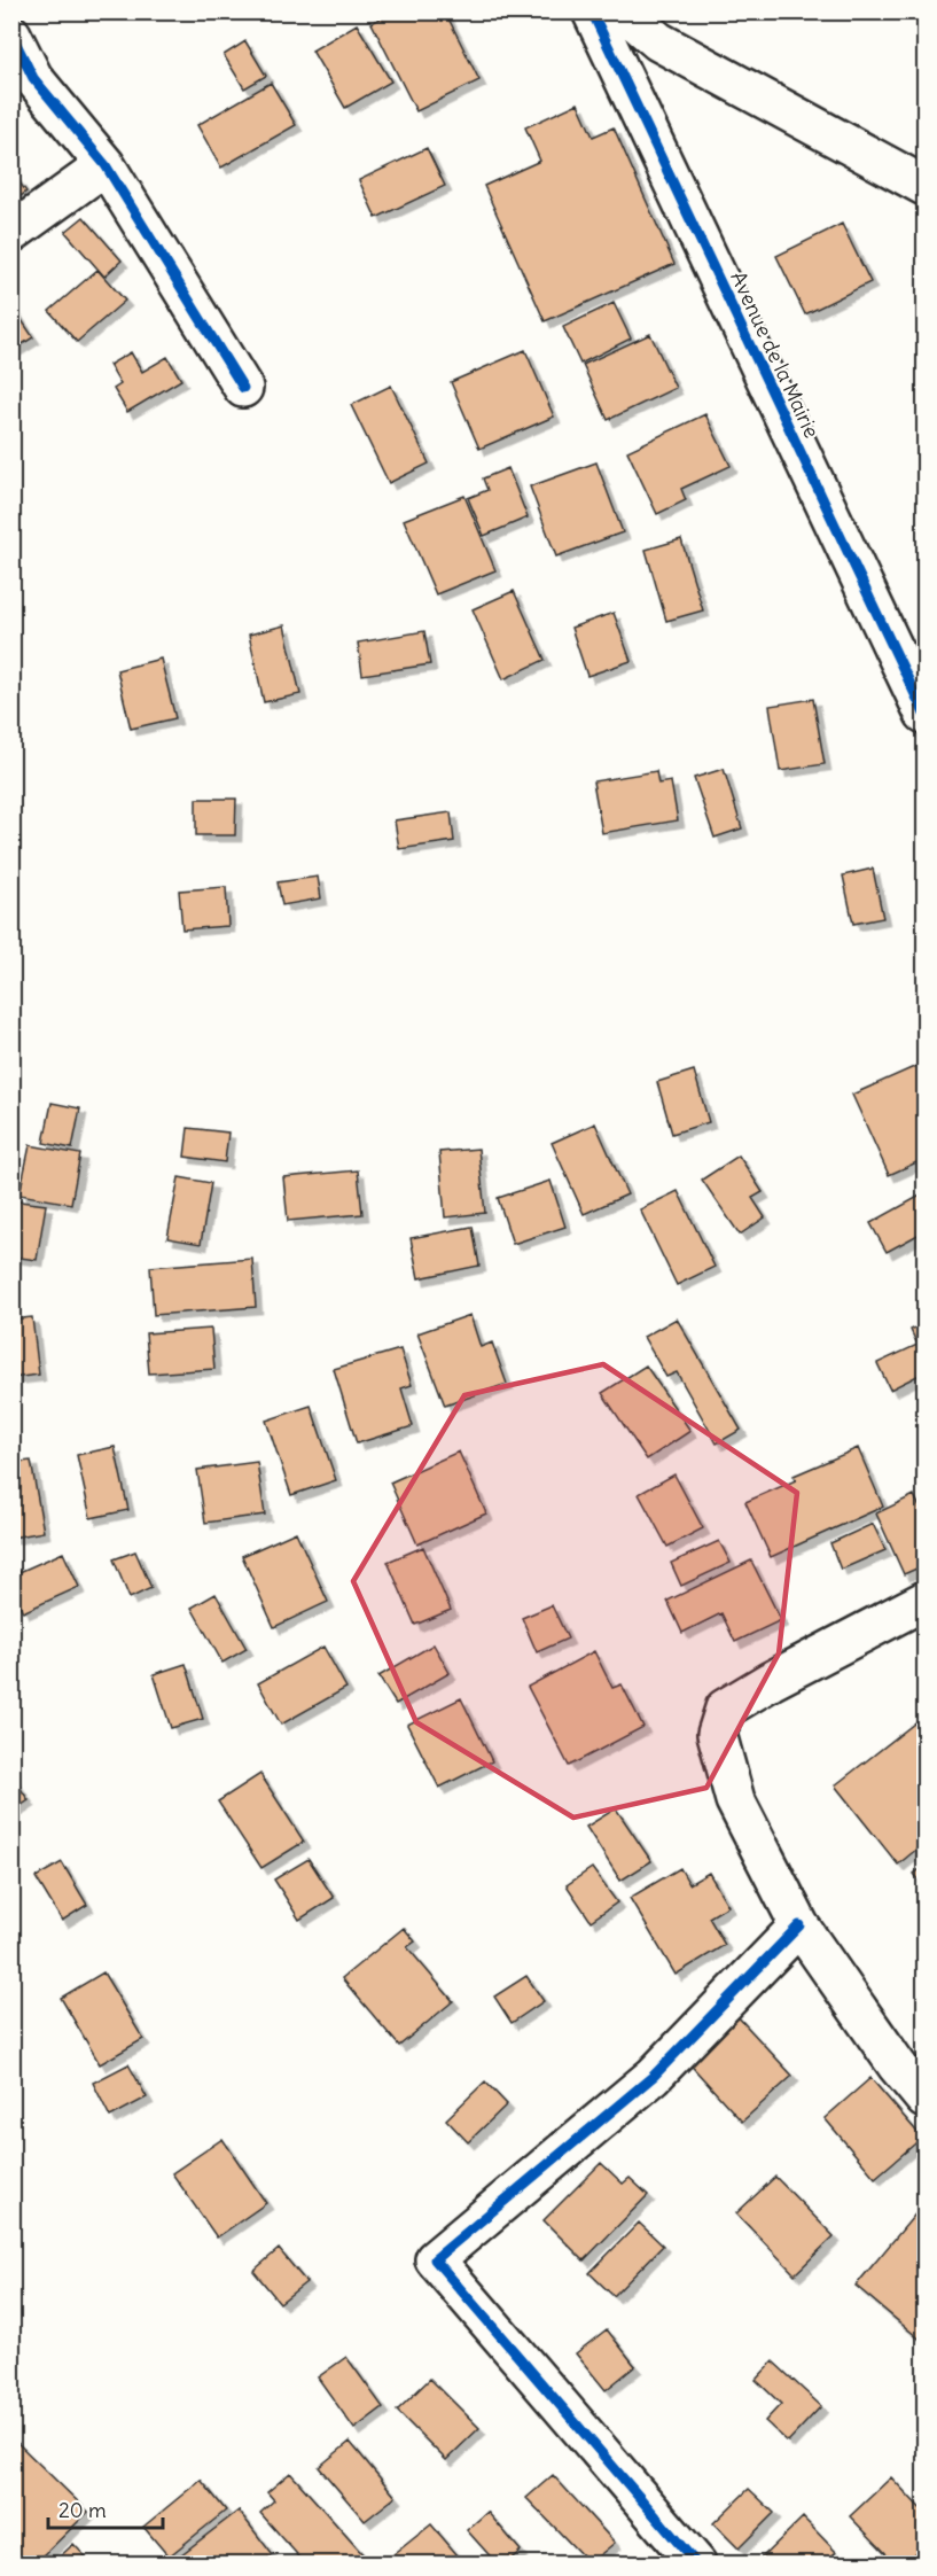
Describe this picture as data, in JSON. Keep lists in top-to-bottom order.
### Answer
{
  "streets": {
    "street": ["Avenue de la Mairie"]
  },
  "scale_bar": "20 m"
}
